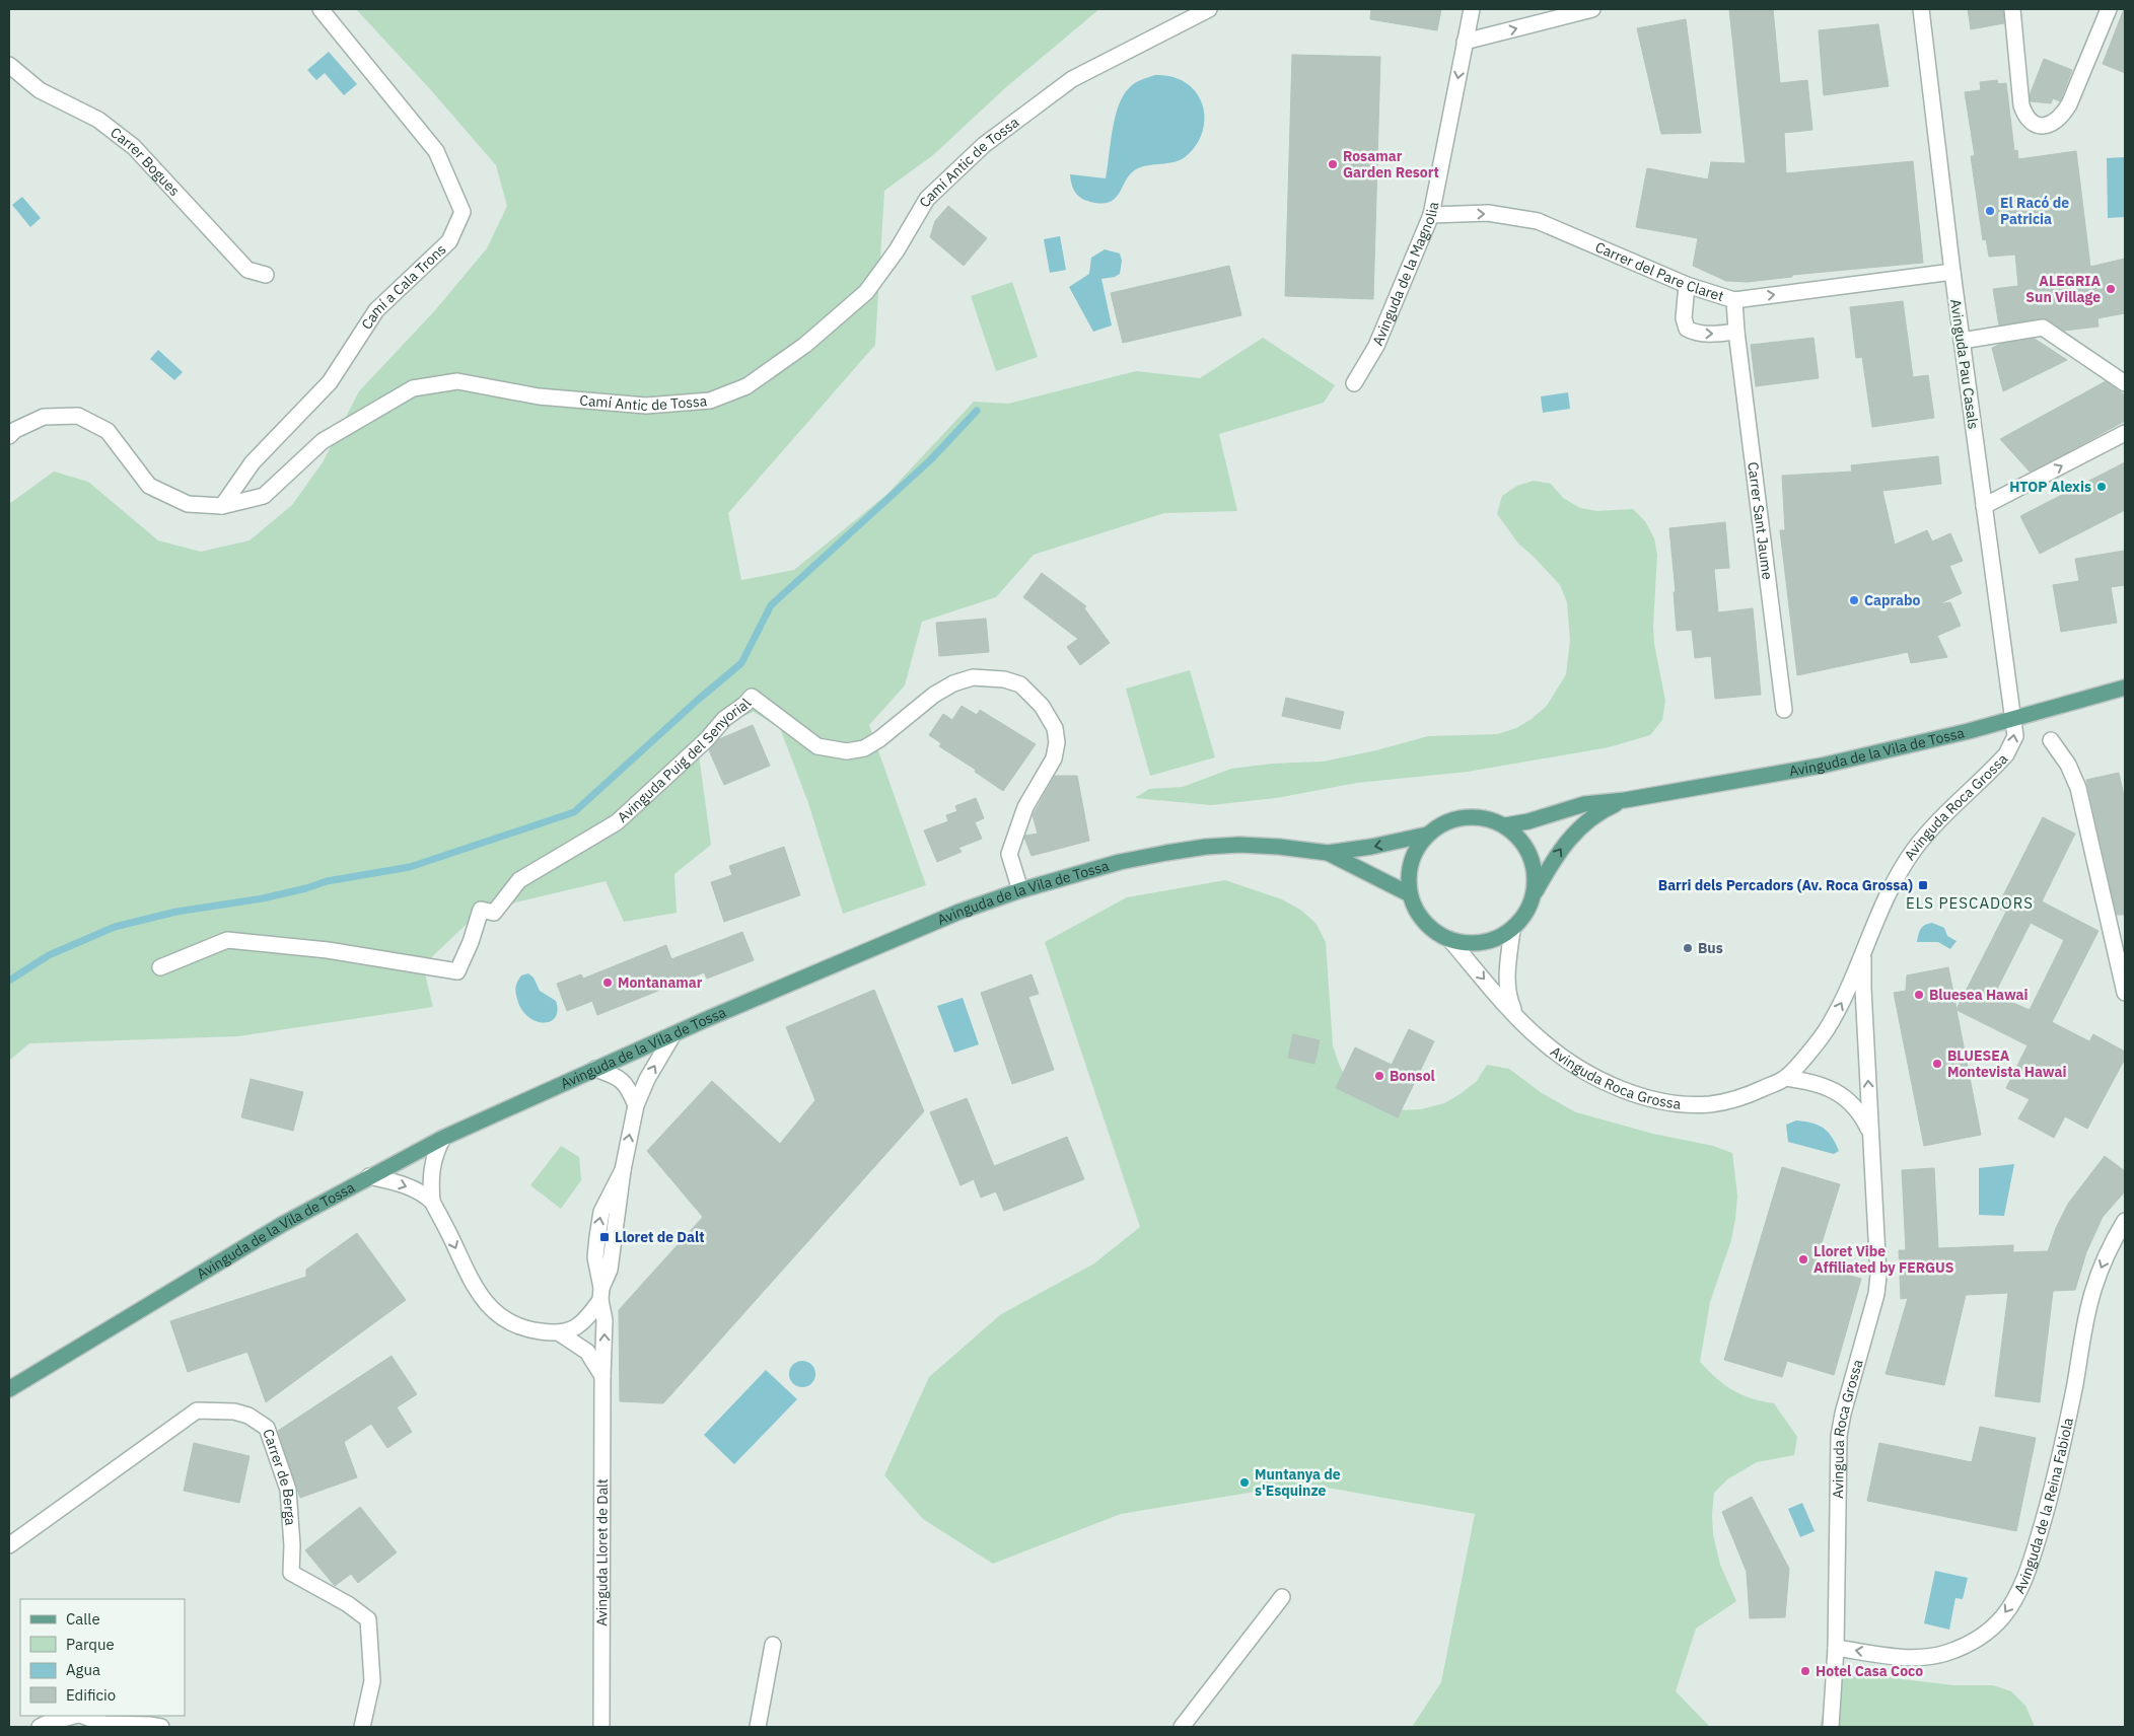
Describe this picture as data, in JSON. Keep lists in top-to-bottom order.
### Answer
{
  "streets": {
    "main road": ["Avinguda de la Vila de Tossa"],
    "street": [
      "Carrer Bogues",
      "Camí Antic de Tossa",
      "Carrer del Pare Claret",
      "Avinguda de la Magnolia",
      "Camí a Cala Trons",
      "Avinguda Pau Casals",
      "Carrer Sant Jaume",
      "Avinguda Puig del Senyorial",
      "Avinguda Roca Grossa",
      "Carrer de Berga",
      "Avinguda de la Reina Fabiola",
      "Avinguda Lloret de Dalt"
    ]
  },
  "crossings": [
    ["Camí Antic de Tossa", "Camí a Cala Trons"],
    ["Carrer del Pare Claret", "Avinguda de la Magnolia"],
    ["Carrer del Pare Claret", "Avinguda Pau Casals"],
    ["Carrer del Pare Claret", "Carrer Sant Jaume"],
    ["Avinguda Pau Casals", "Avinguda de la Vila de Tossa"],
    ["Avinguda Pau Casals", "Avinguda Roca Grossa"],
    ["Avinguda de la Vila de Tossa", "Avinguda Puig del Senyorial"],
    ["Avinguda de la Vila de Tossa", "Avinguda Roca Grossa"],
    ["Avinguda de la Vila de Tossa", "Avinguda Lloret de Dalt"],
    ["Avinguda Roca Grossa", "Avinguda de la Reina Fabiola"]
  ],
  "one_way": [
    "Carrer del Pare Claret",
    "Avinguda de la Magnolia",
    "Avinguda de la Reina Fabiola",
    "Avinguda Lloret de Dalt"
  ],
  "districts": ["ELS PESCADORS"],
  "places": {
    "other": [
      "Rosamar Garden Resort",
      "El Racó de Patricia",
      "ALEGRIA Sun Village",
      "HTOP Alexis",
      "Caprabo",
      "Bus",
      "Montanamar",
      "Bluesea Hawai",
      "BLUESEA Montevista Hawai",
      "Bonsol",
      "Lloret Vibe Affiliated by FERGUS",
      "Muntanya de s'Esquinze",
      "Hotel Casa Coco"
    ],
    "transit": ["Barri dels Percadors (Av. Roca Grossa)", "Lloret de Dalt"]
  },
  "legend": [
    "Calle",
    "Parque",
    "Agua",
    "Edificio"
  ]
}
